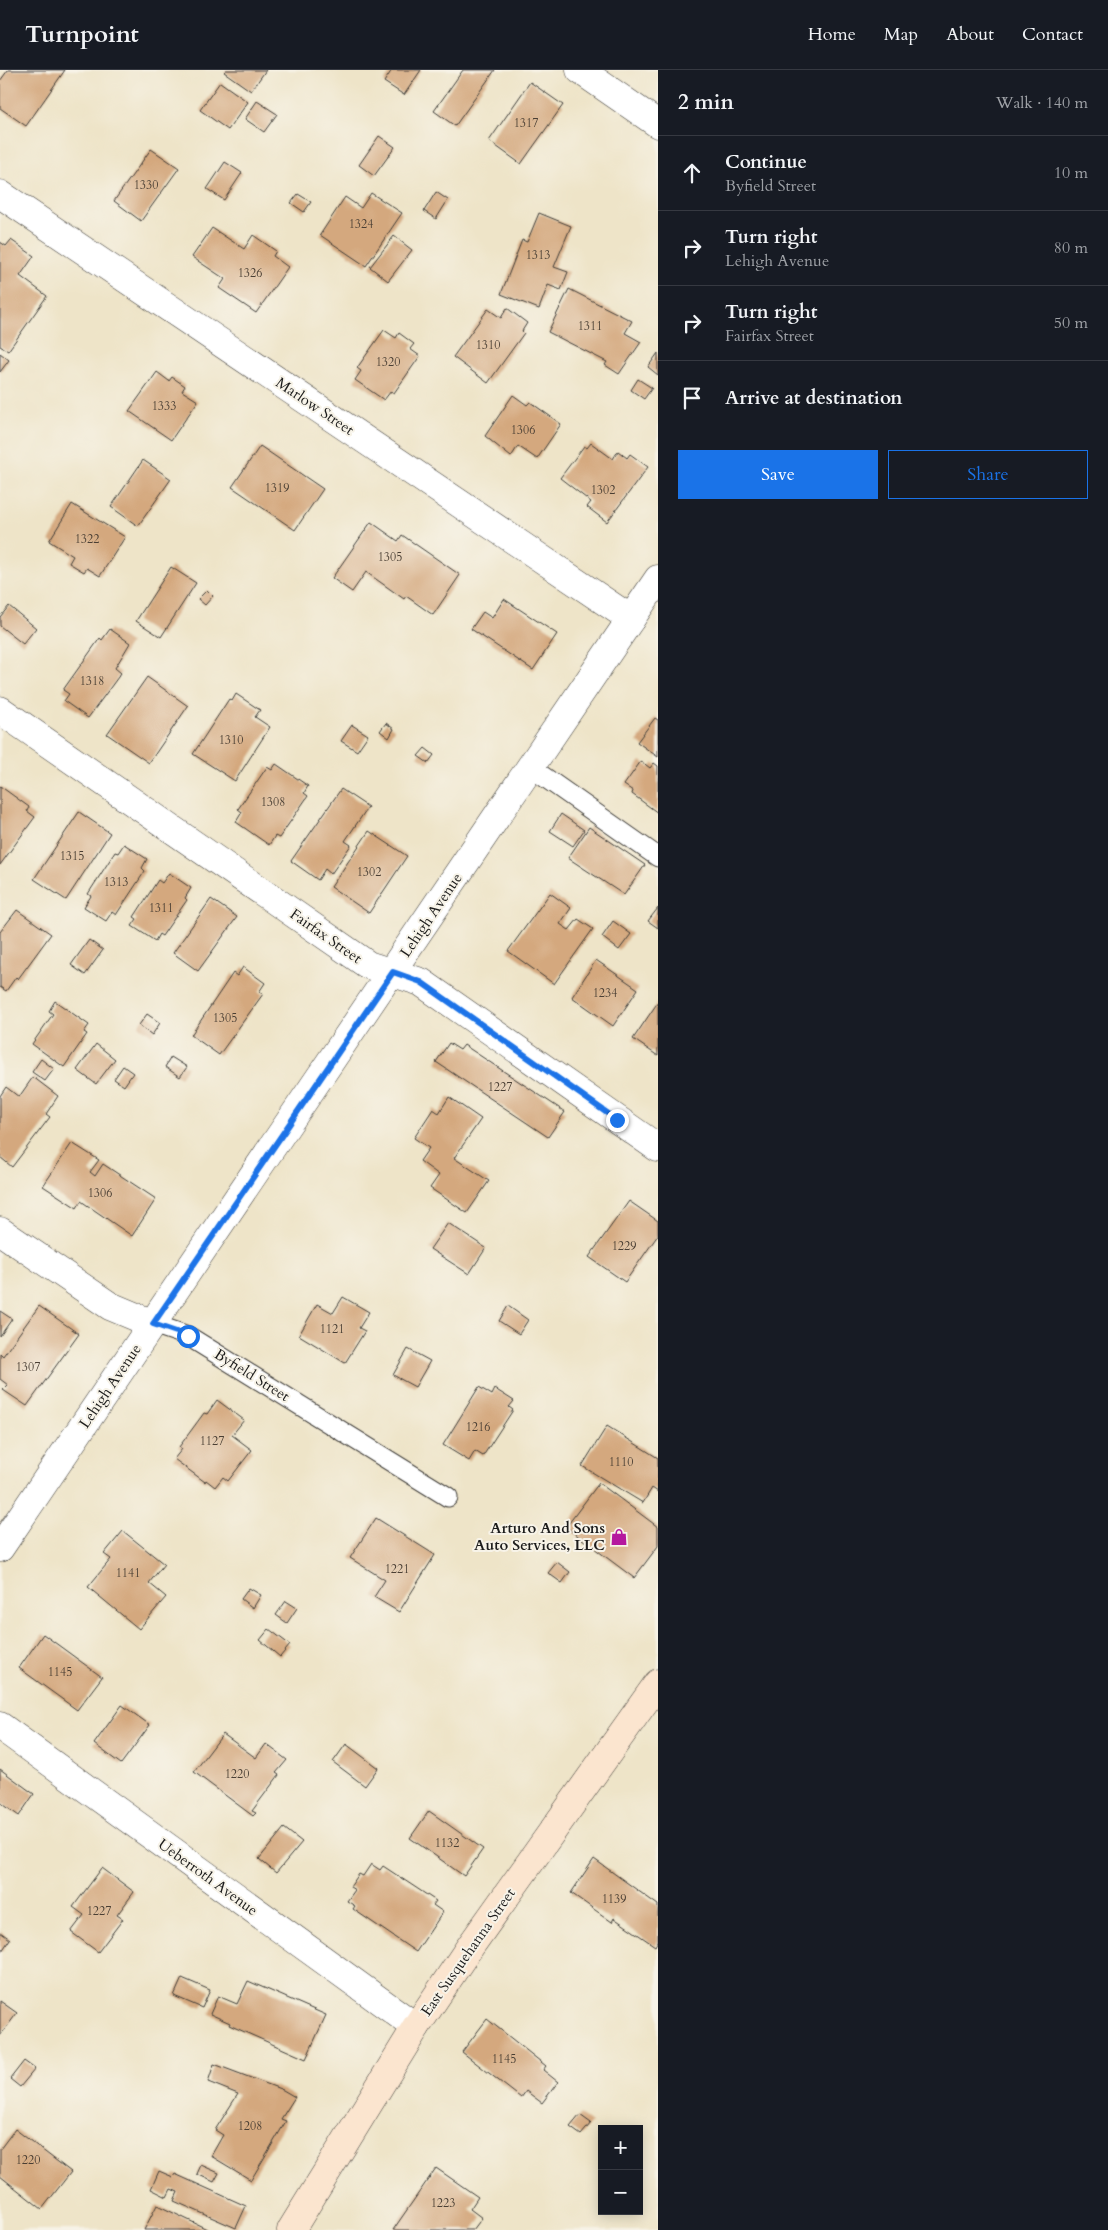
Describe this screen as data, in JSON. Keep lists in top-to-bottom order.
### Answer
{
  "streets": {
    "main road": ["East Susquehanna Street"],
    "street": [
      "Marlow Street",
      "Lehigh Avenue",
      "Fairfax Street",
      "Byfield Street",
      "Ueberroth Avenue"
    ]
  },
  "crossings": [
    ["Marlow Street", "Lehigh Avenue"],
    ["Lehigh Avenue", "Fairfax Street"],
    ["Lehigh Avenue", "Byfield Street"],
    ["Ueberroth Avenue", "East Susquehanna Street"]
  ],
  "places": {
    "shop": ["Arturo And Sons Auto Services, LLC"]
  },
  "house_numbers": [
    "1317",
    "1330",
    "1324",
    "1313",
    "1326",
    "1311",
    "1310",
    "1320",
    "1333",
    "1306",
    "1319",
    "1302",
    "1322",
    "1305",
    "1318",
    "1310",
    "1308",
    "1315",
    "1302",
    "1313",
    "1311",
    "1234",
    "1305",
    "1227",
    "1306",
    "1229",
    "1121",
    "1307",
    "1216",
    "1127",
    "1110",
    "1221",
    "1141",
    "1145",
    "1220",
    "1132",
    "1139",
    "1227",
    "1145",
    "1208",
    "1220",
    "1223"
  ],
  "page": {
    "header": "Turnpoint",
    "nav": [
      "Home",
      "Map",
      "About",
      "Contact"
    ],
    "heading": ["2 min", "Walk · 140 m"],
    "list": [
      ["Continue", "Byfield Street", "10 m"],
      ["Turn right", "Lehigh Avenue", "80 m"],
      ["Turn right", "Fairfax Street", "50 m"],
      "Arrive at destination"
    ],
    "buttons": ["Save", "Share"],
    "map_buttons": ["+", "−"]
  }
}
